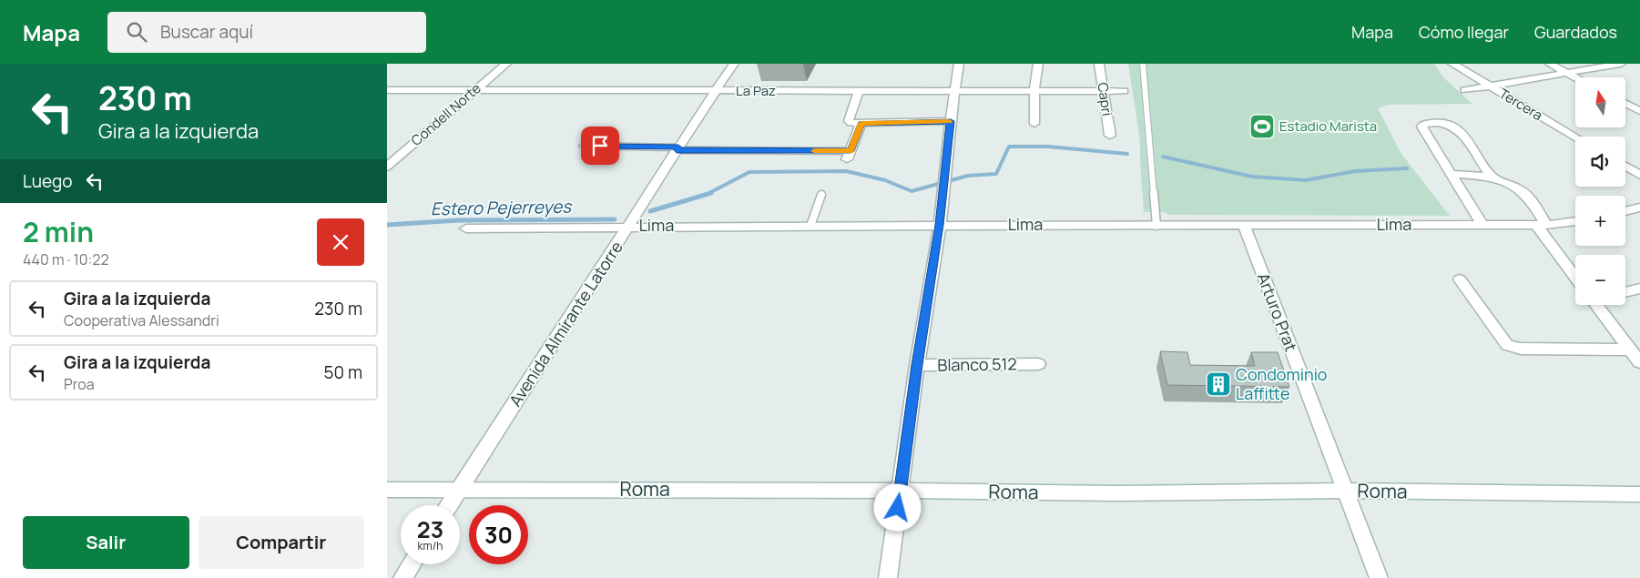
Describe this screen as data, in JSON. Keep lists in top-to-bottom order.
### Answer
{
  "streets": {
    "street": [
      "La Paz",
      "Capri",
      "Tercera",
      "Condell Norte",
      "Lima",
      "Arturo Prat",
      "Avenida Almirante Latorre",
      "Blanco 512",
      "Roma"
    ]
  },
  "crossings": [
    ["La Paz", "Capri"],
    ["La Paz", "Condell Norte"],
    ["La Paz", "Avenida Almirante Latorre"],
    ["Lima", "Arturo Prat"],
    ["Lima", "Avenida Almirante Latorre"],
    ["Arturo Prat", "Roma"],
    ["Avenida Almirante Latorre", "Roma"]
  ],
  "water": ["Estero Pejerreyes"],
  "places": {
    "sports": ["Estadio Marista"],
    "building": ["Condominio Laffitte"]
  },
  "north": "top",
  "page": {
    "header": "Mapa",
    "search": "Buscar aquí",
    "nav": ["Mapa", "Cómo llegar", "Guardados"],
    "turn": ["230 m", "Gira a la izquierda"],
    "map_buttons": ["+", "−"],
    "then": "Luego",
    "heading": ["2 min", "440 m · 10:22"],
    "list": [
      {
        "name": "Gira a la izquierda",
        "note": "Cooperativa Alessandri",
        "value": "230 m"
      },
      {
        "name": "Gira a la izquierda",
        "note": "Proa",
        "value": "50 m"
      }
    ],
    "speed": "23 km/h",
    "limit": "30",
    "buttons": ["Salir", "Compartir"]
  }
}
